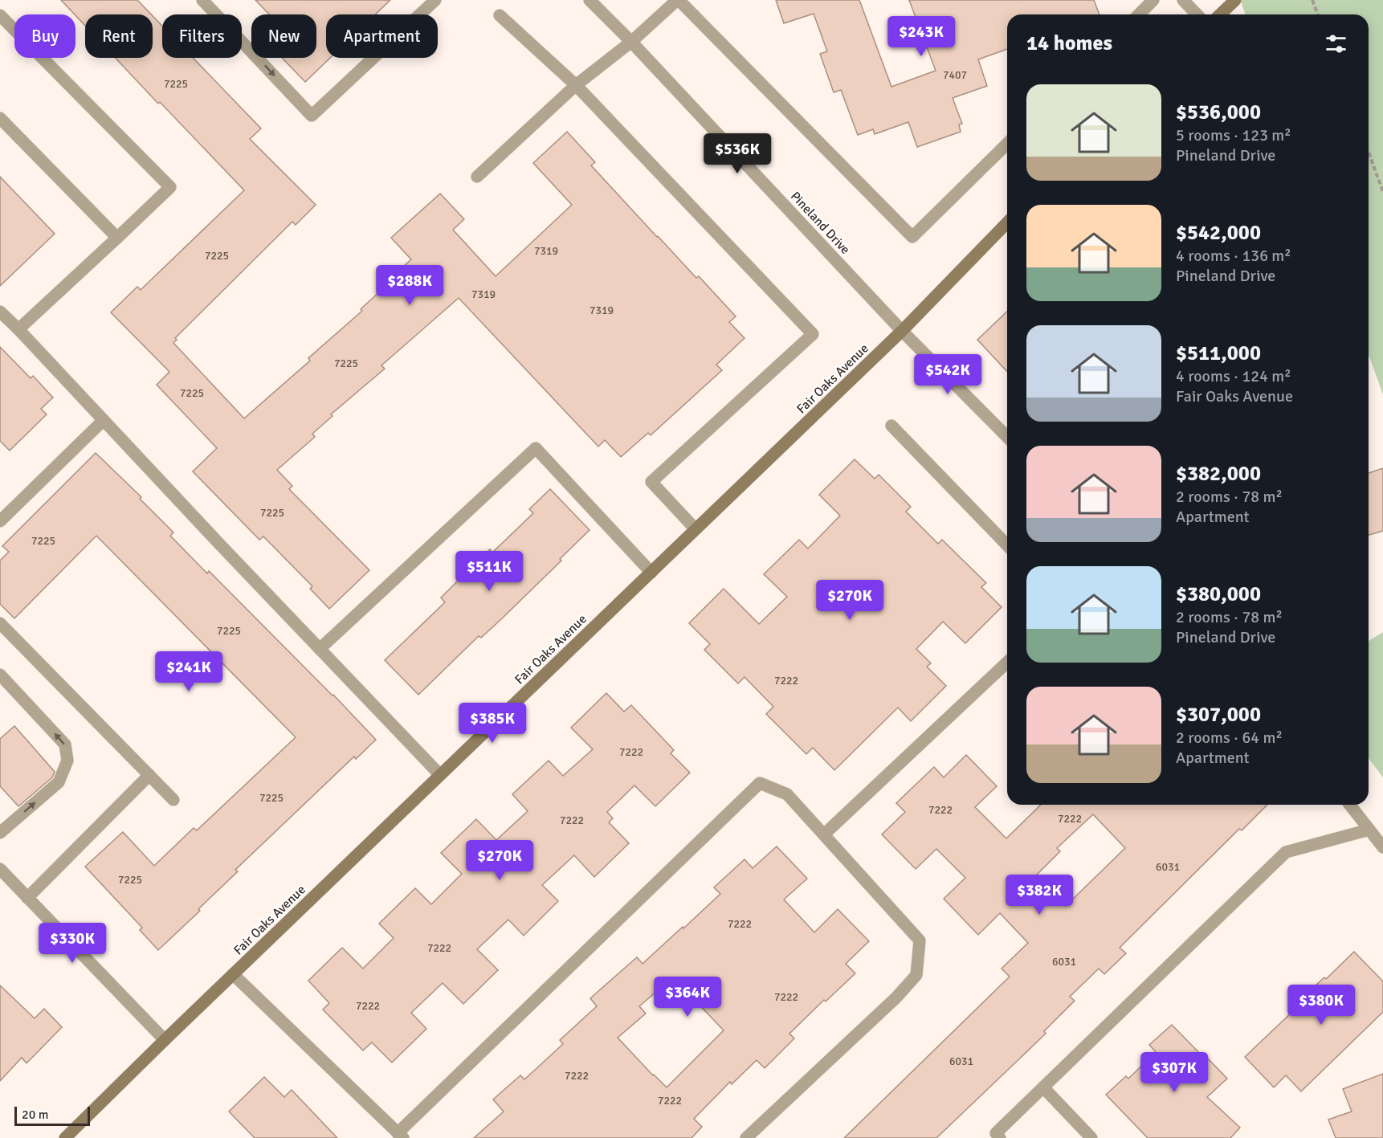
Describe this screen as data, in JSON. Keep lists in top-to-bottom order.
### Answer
{
  "streets": {
    "main road": ["Fair Oaks Avenue"],
    "street": ["Pineland Drive"]
  },
  "crossings": [
    ["Pineland Drive", "Fair Oaks Avenue"]
  ],
  "house_numbers": [
    "7407",
    "7225",
    "7319",
    "7225",
    "7319",
    "7319",
    "7225",
    "7225",
    "7225",
    "7225",
    "7225",
    "7222",
    "7222",
    "7225",
    "7222",
    "7222",
    "7222",
    "6031",
    "7225",
    "7222",
    "7222",
    "6031",
    "7222",
    "7222",
    "6031",
    "7222",
    "7222"
  ],
  "scale_bar": "20 m",
  "page": {
    "chip": [
      "Buy",
      "Rent",
      "Filters",
      "New",
      "Apartment"
    ],
    "heading": "14 homes",
    "price": [
      "$243K",
      "$536K",
      "$288K",
      "$542K",
      "$511K",
      "$270K",
      "$241K",
      "$385K",
      "$270K",
      "$382K",
      "$330K",
      "$364K",
      "$380K",
      "$307K"
    ],
    "list": [
      {
        "name": "$536,000",
        "note": "5 rooms · 123 m² · Pineland Drive"
      },
      {
        "name": "$542,000",
        "note": "4 rooms · 136 m² · Pineland Drive"
      },
      {
        "name": "$511,000",
        "note": "4 rooms · 124 m² · Fair Oaks Avenue"
      },
      {
        "name": "$382,000",
        "note": "2 rooms · 78 m² · Apartment"
      },
      {
        "name": "$380,000",
        "note": "2 rooms · 78 m² · Pineland Drive"
      },
      {
        "name": "$307,000",
        "note": "2 rooms · 64 m² · Apartment"
      }
    ],
    "scale": "20 m"
  }
}
